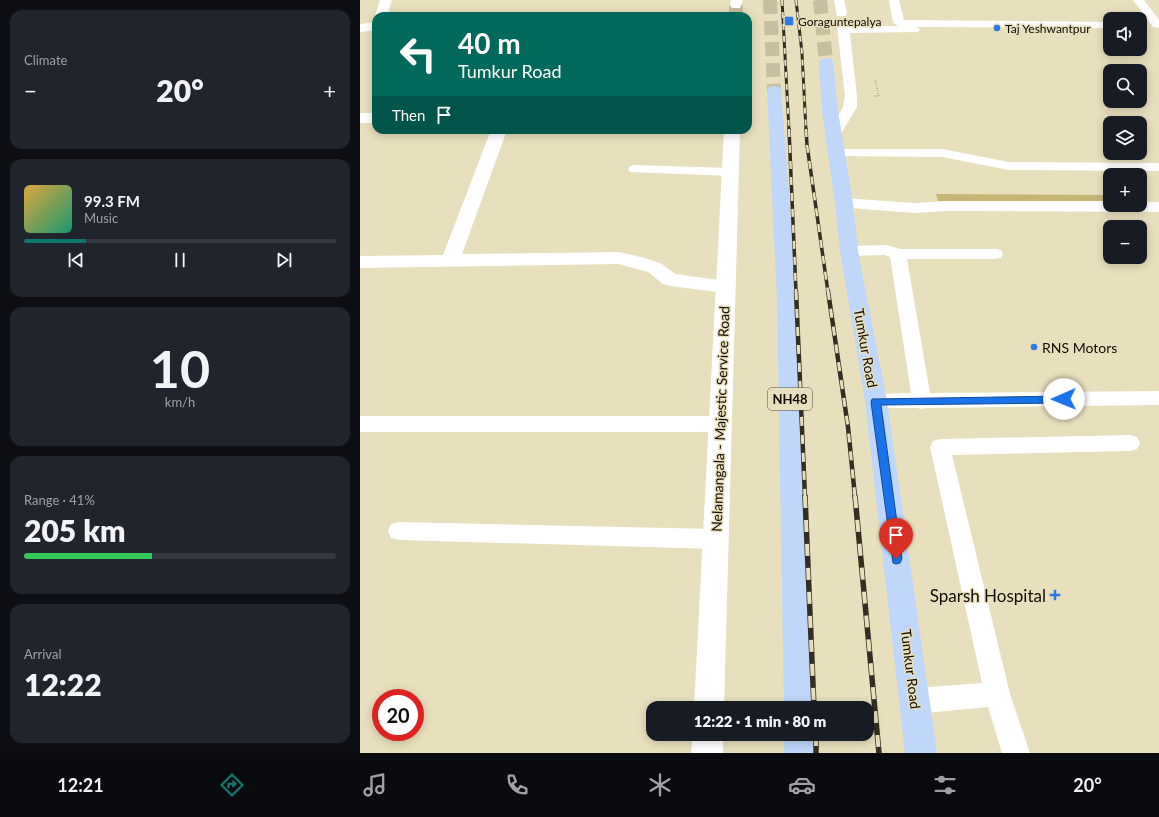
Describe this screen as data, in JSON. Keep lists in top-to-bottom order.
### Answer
{
  "streets": {
    "highway": ["Tumkur Road", "NH48"],
    "street": ["Nelamangala - Majestic Service Road"]
  },
  "places": {
    "transit": ["Goraguntepalya"],
    "other": ["Taj Yeshwantpur", "RNS Motors"],
    "health": ["Sparsh Hospital"]
  },
  "page": {
    "tile": [
      "Climate",
      ["10", "km/h"],
      ["Range · 41%", "205 km"],
      ["Arrival", "12:22"]
    ],
    "map_buttons": ["+", "−"],
    "turn": ["40 m", "Tumkur Road"],
    "heat": ["−", "20°", "+"],
    "then": "Then",
    "song": ["99.3 FM", "Music"],
    "limit": "20",
    "trip": "12:22 · 1 min · 80 m",
    "tabs": ["12:21", "20°"]
  }
}
